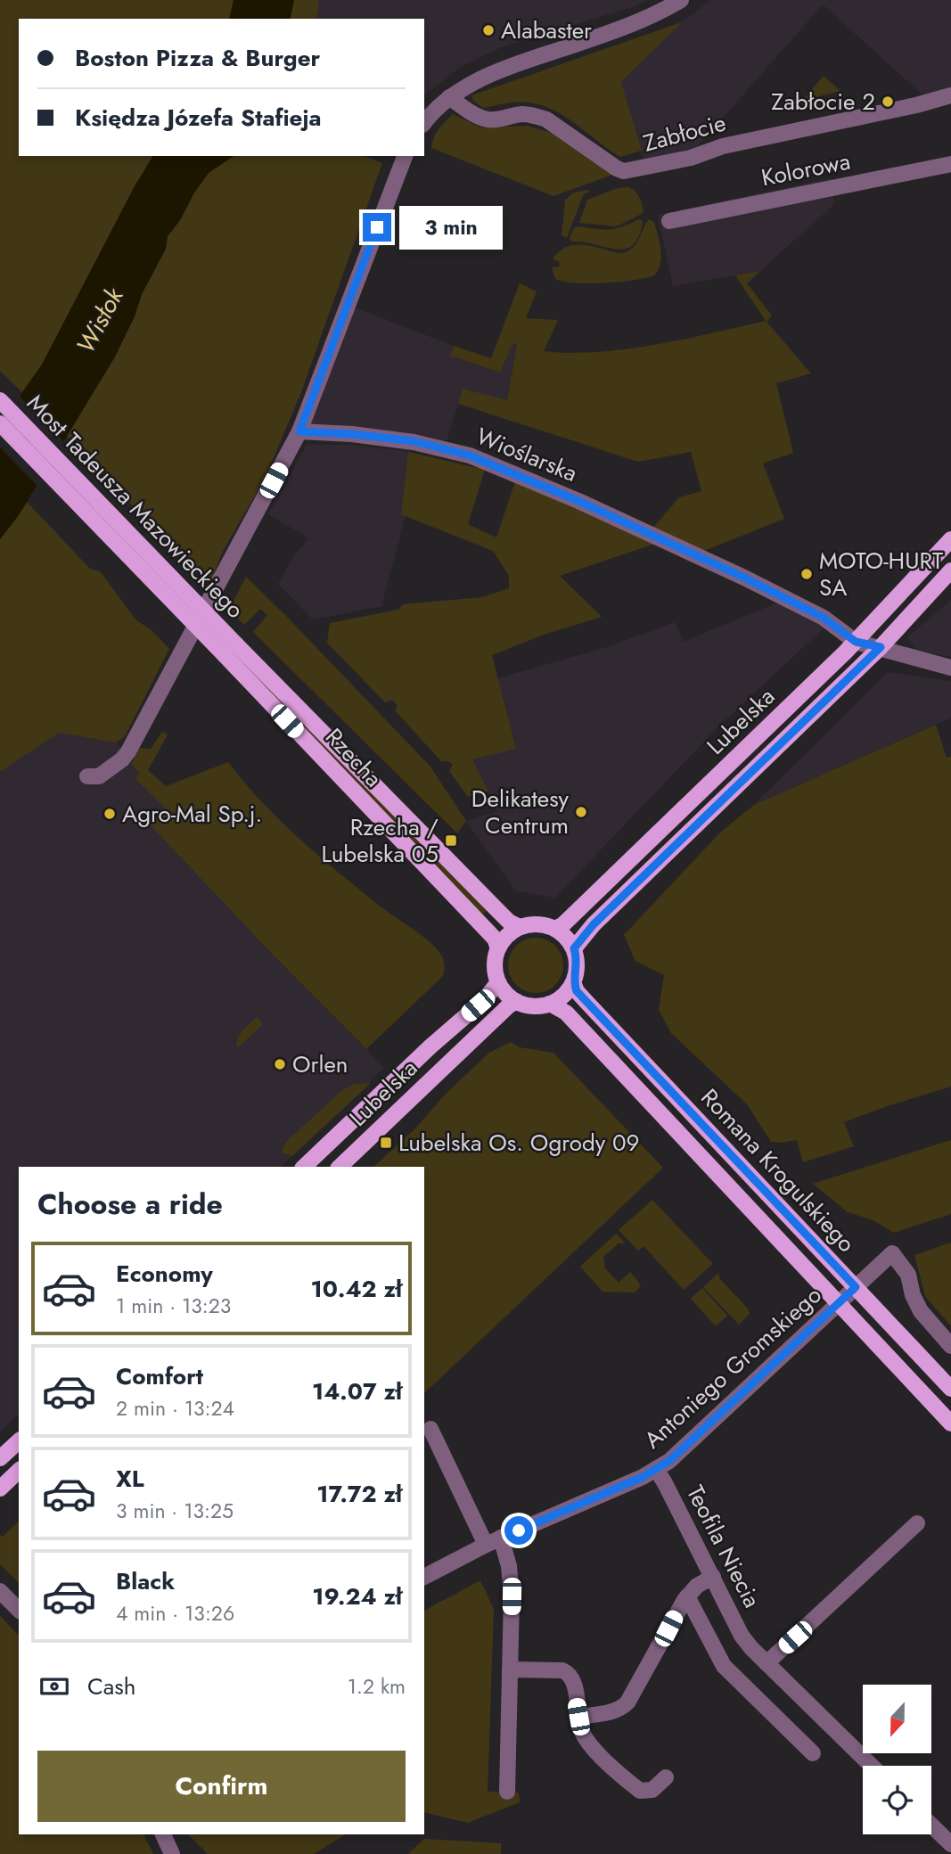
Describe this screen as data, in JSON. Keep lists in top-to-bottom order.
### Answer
{
  "streets": {
    "main road": [
      "Most Tadeusza Mazowieckiego",
      "Lubelska",
      "Rzecha",
      "Romana Krogulskiego"
    ],
    "street": [
      "Zabłocie",
      "Kolorowa",
      "Wioślarska",
      "Antoniego Gromskiego",
      "Teofila Niecia"
    ]
  },
  "crossings": [
    ["Wioślarska", "Lubelska"],
    ["Most Tadeusza Mazowieckiego", "Rzecha"],
    ["Lubelska", "Rzecha"],
    ["Lubelska", "Romana Krogulskiego"],
    ["Rzecha", "Romana Krogulskiego"],
    ["Romana Krogulskiego", "Antoniego Gromskiego"],
    ["Antoniego Gromskiego", "Teofila Niecia"]
  ],
  "water": ["Wisłok"],
  "places": {
    "other": [
      "Alabaster",
      "Zabłocie 2",
      "MOTO-HURT SA",
      "Delikatesy Centrum",
      "Agro-Mal Sp.j.",
      "Orlen"
    ],
    "transit": ["Rzecha / Lubelska 05", "Lubelska Os. Ogrody 09"]
  },
  "north": "bottom",
  "page": {
    "banner": ["Boston Pizza & Burger", "Księdza Józefa Stafieja"],
    "bubble": "3 min",
    "heading": "Choose a ride",
    "list": [
      {
        "name": "Economy",
        "note": "1 min · 13:23",
        "value": "10.42 zł"
      },
      {
        "name": "Comfort",
        "note": "2 min · 13:24",
        "value": "14.07 zł"
      },
      {
        "name": "XL",
        "note": "3 min · 13:25",
        "value": "17.72 zł"
      },
      {
        "name": "Black",
        "note": "4 min · 13:26",
        "value": "19.24 zł"
      }
    ],
    "pay": ["Cash", "1.2 km"],
    "buttons": "Confirm"
  }
}
